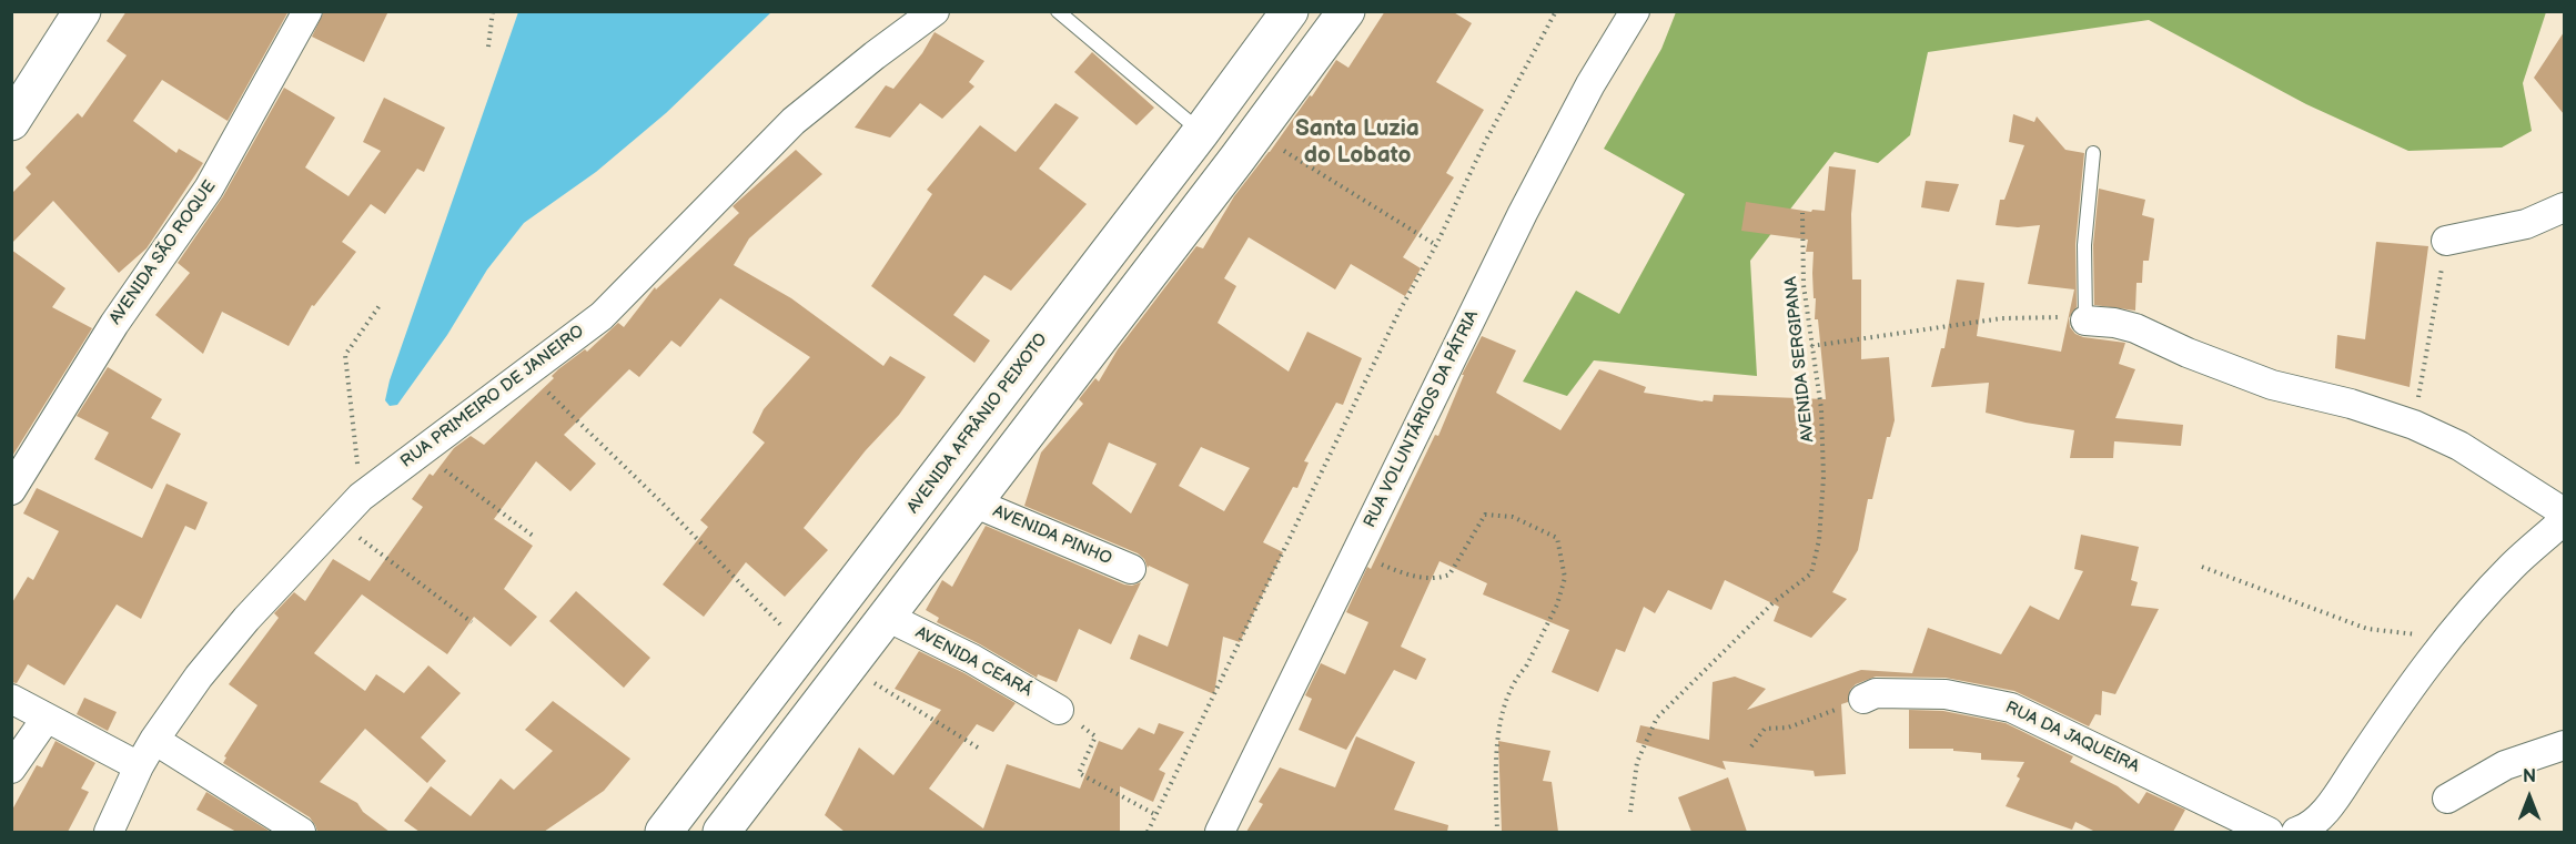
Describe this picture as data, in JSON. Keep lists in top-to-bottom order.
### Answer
{
  "streets": {
    "main road": ["AVENIDA AFRÂNIO PEIXOTO"],
    "street": [
      "AVENIDA SÃO ROQUE",
      "RUA PRIMEIRO DE JANEIRO",
      "RUA VOLUNTÁRIOS DA PÁTRIA",
      "AVENIDA PINHO",
      "AVENIDA CEARÁ",
      "RUA DA JAQUEIRA"
    ],
    "path": ["AVENIDA SERGIPANA"]
  },
  "districts": ["Santa Luzia do Lobato"],
  "north": "top"
}
